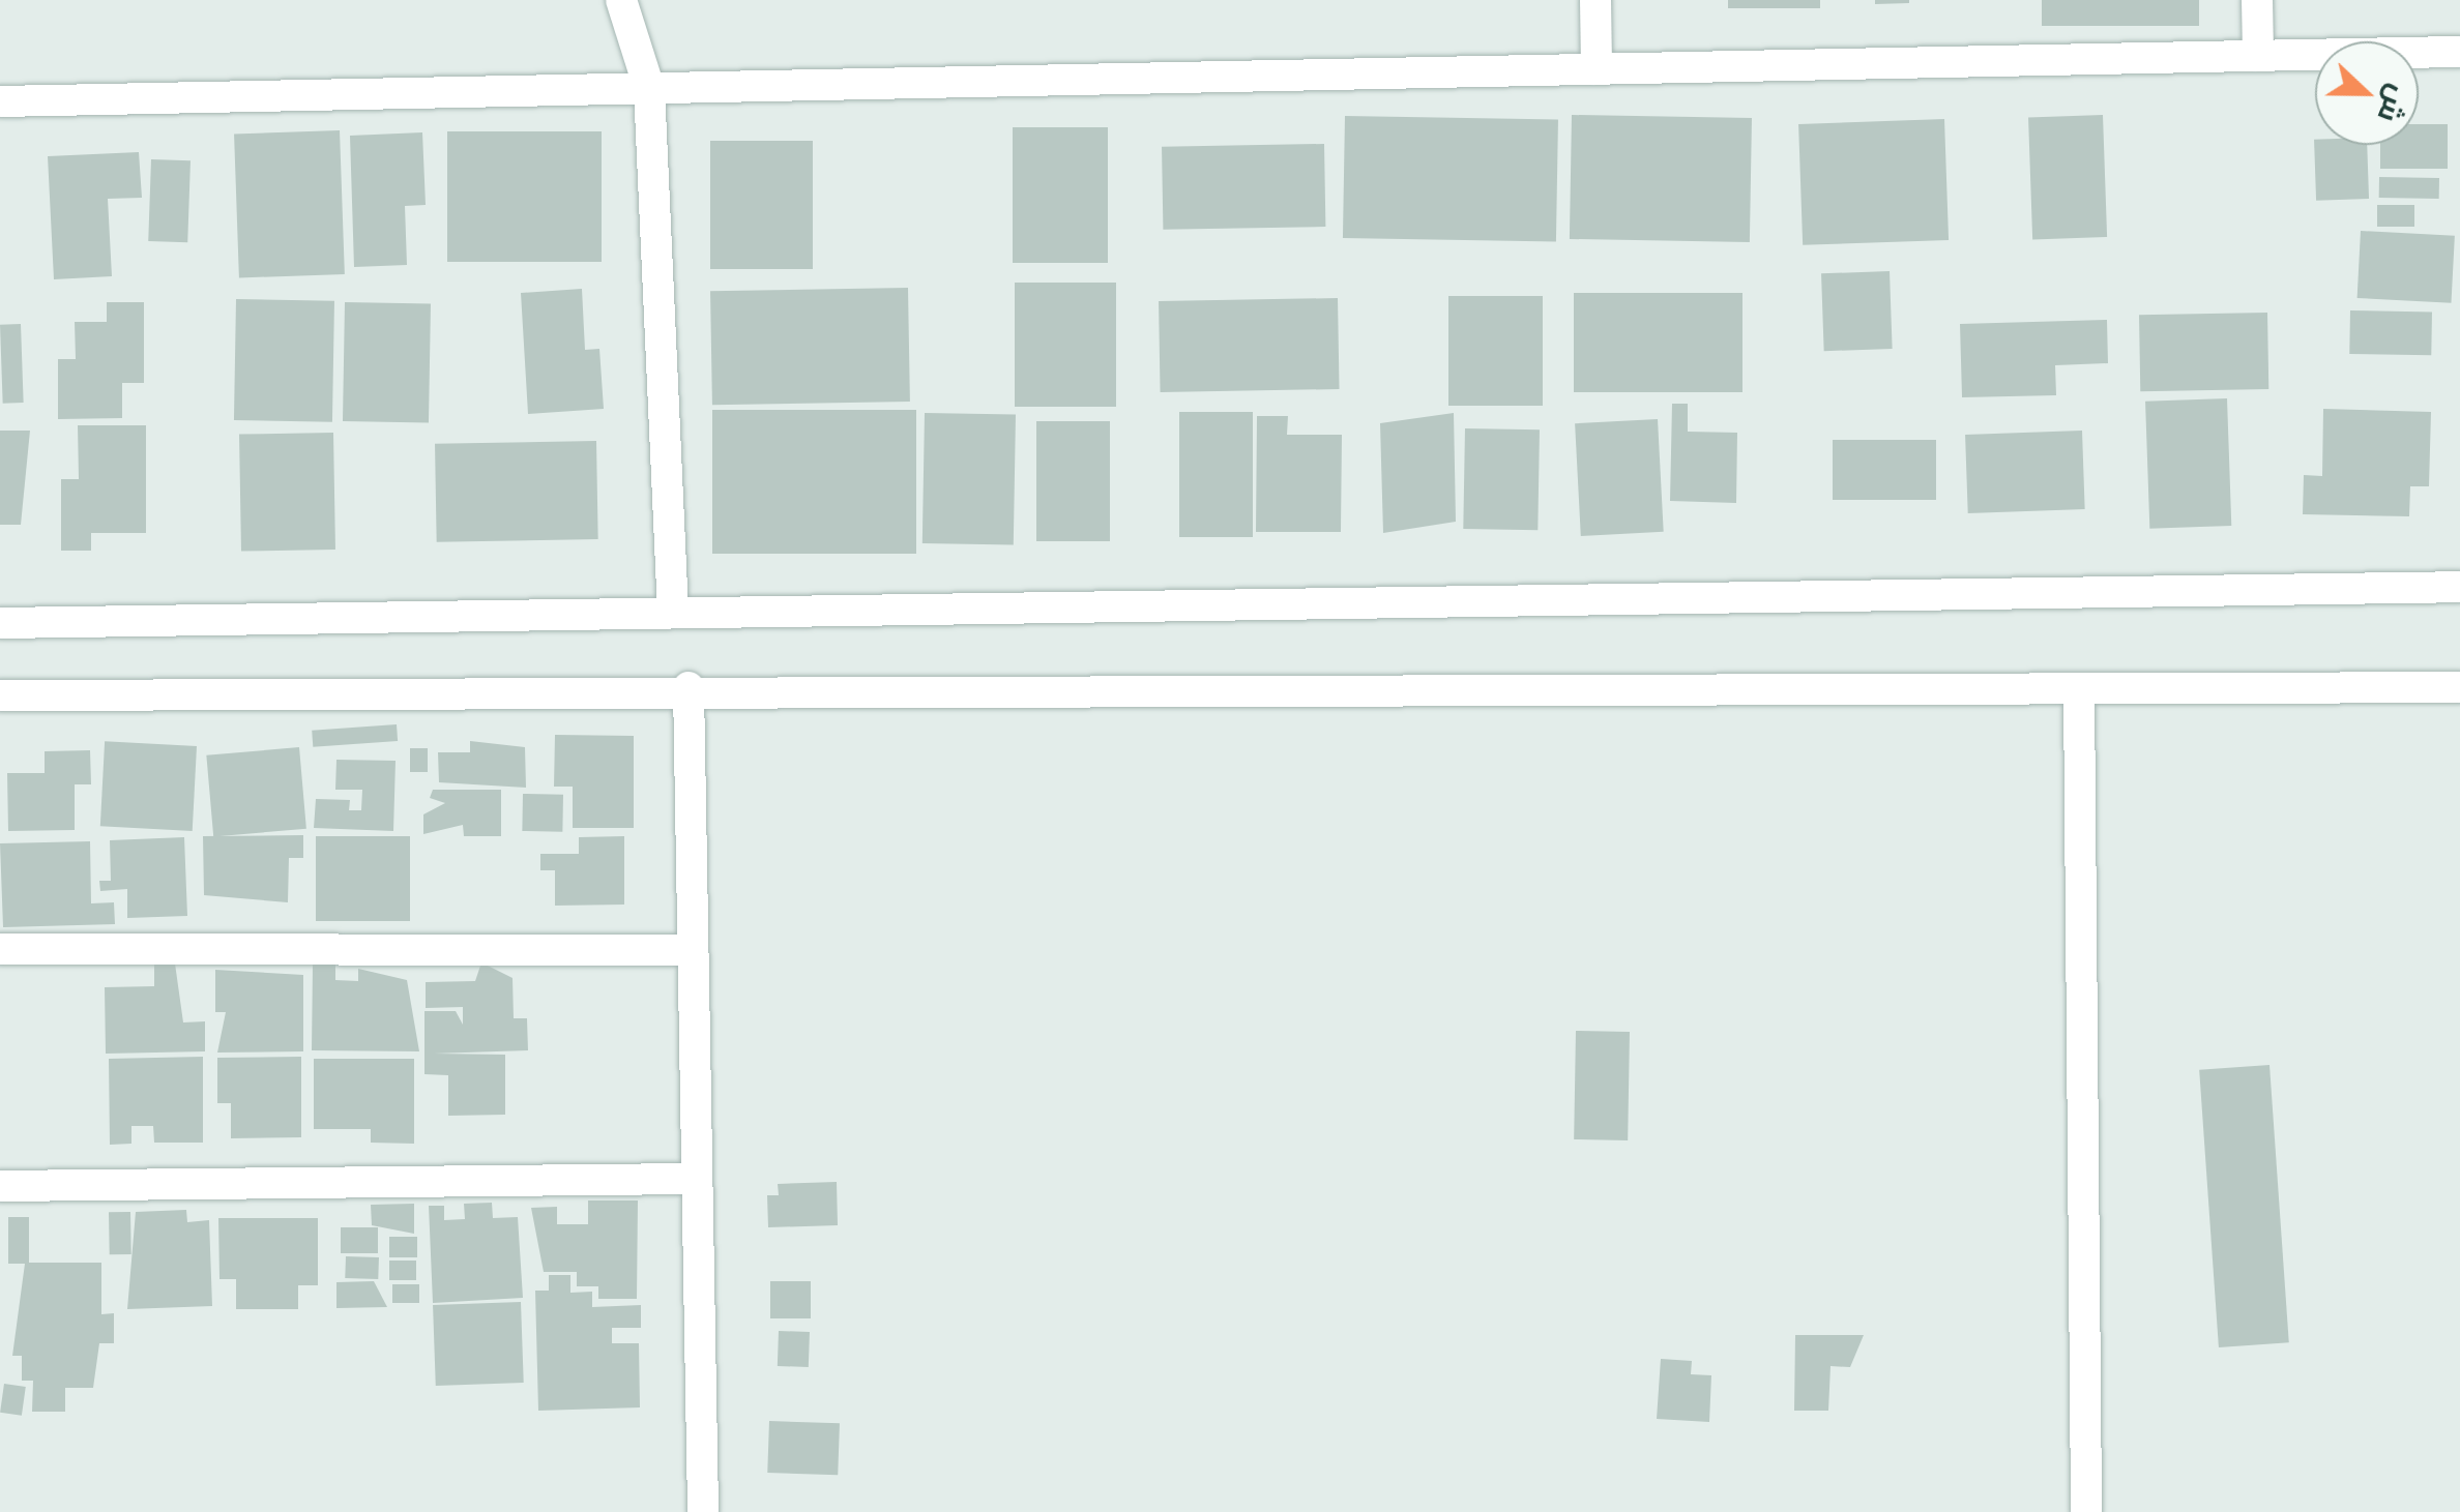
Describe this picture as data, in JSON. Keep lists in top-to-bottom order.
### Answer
{
  "north": "right"
}
